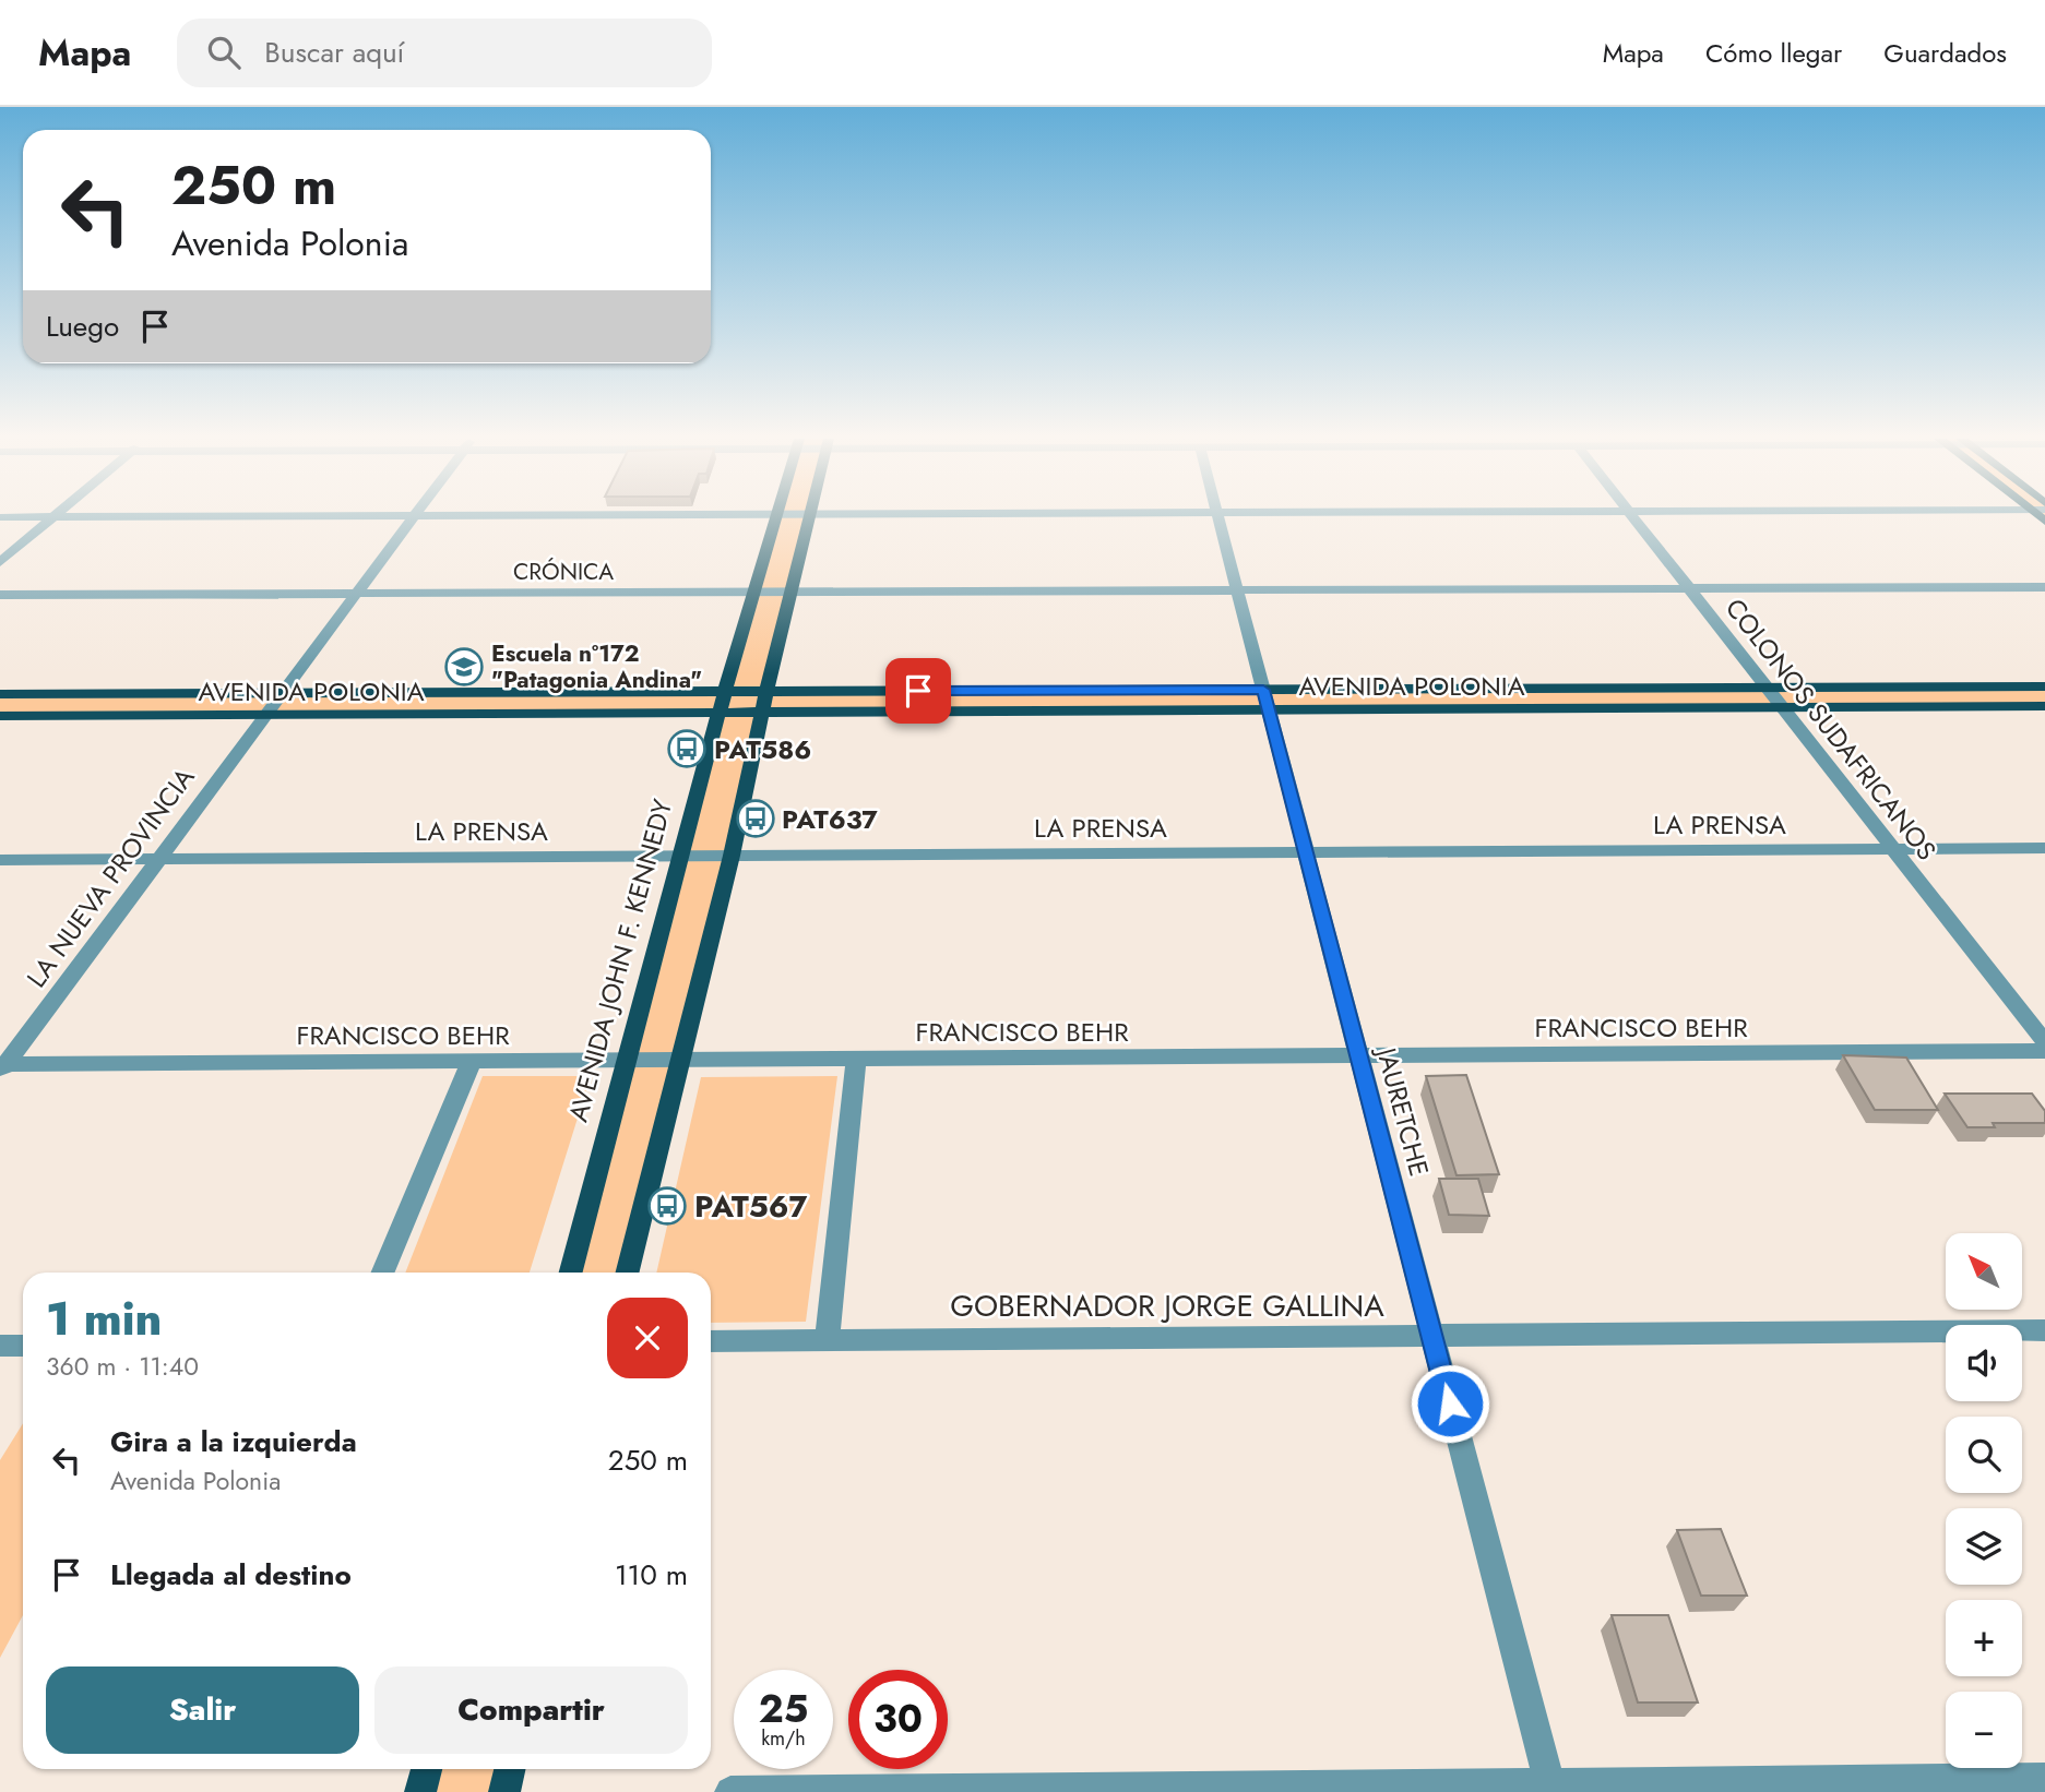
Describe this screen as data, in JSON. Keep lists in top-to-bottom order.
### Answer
{
  "streets": {
    "main road": ["AVENIDA POLONIA", "AVENIDA JOHN F. KENNEDY"],
    "street": [
      "CRÓNICA",
      "COLONOS SUDAFRICANOS",
      "LA PRENSA",
      "LA NUEVA PROVINCIA",
      "FRANCISCO BEHR",
      "JAURETCHE",
      "GOBERNADOR JORGE GALLINA"
    ]
  },
  "crossings": [
    ["CRÓNICA", "COLONOS SUDAFRICANOS"],
    ["CRÓNICA", "AVENIDA JOHN F. KENNEDY"],
    ["CRÓNICA", "JAURETCHE"],
    ["AVENIDA POLONIA", "COLONOS SUDAFRICANOS"],
    ["AVENIDA POLONIA", "LA NUEVA PROVINCIA"],
    ["AVENIDA POLONIA", "AVENIDA JOHN F. KENNEDY"],
    ["AVENIDA POLONIA", "JAURETCHE"],
    ["COLONOS SUDAFRICANOS", "LA PRENSA"],
    ["LA PRENSA", "LA NUEVA PROVINCIA"],
    ["LA PRENSA", "AVENIDA JOHN F. KENNEDY"],
    ["LA PRENSA", "JAURETCHE"],
    ["LA NUEVA PROVINCIA", "FRANCISCO BEHR"],
    ["AVENIDA JOHN F. KENNEDY", "FRANCISCO BEHR"],
    ["FRANCISCO BEHR", "JAURETCHE"],
    ["JAURETCHE", "GOBERNADOR JORGE GALLINA"]
  ],
  "places": {
    "school or university": ["Escuela n°172 \"Patagonia Andina\""],
    "bus stop": ["PAT586", "PAT637", "PAT567"]
  },
  "north": "top left",
  "page": {
    "header": "Mapa",
    "search": "Buscar aquí",
    "nav": ["Mapa", "Cómo llegar", "Guardados"],
    "turn": ["250 m", "Avenida Polonia"],
    "then": "Luego",
    "map_buttons": ["+", "−"],
    "heading": ["1 min", "360 m · 11:40"],
    "list": [
      {
        "name": "Gira a la izquierda",
        "note": "Avenida Polonia",
        "value": "250 m"
      },
      {
        "name": "Llegada al destino",
        "value": "110 m"
      }
    ],
    "buttons": ["Salir", "Compartir"],
    "speed": "25 km/h",
    "limit": "30"
  }
}
